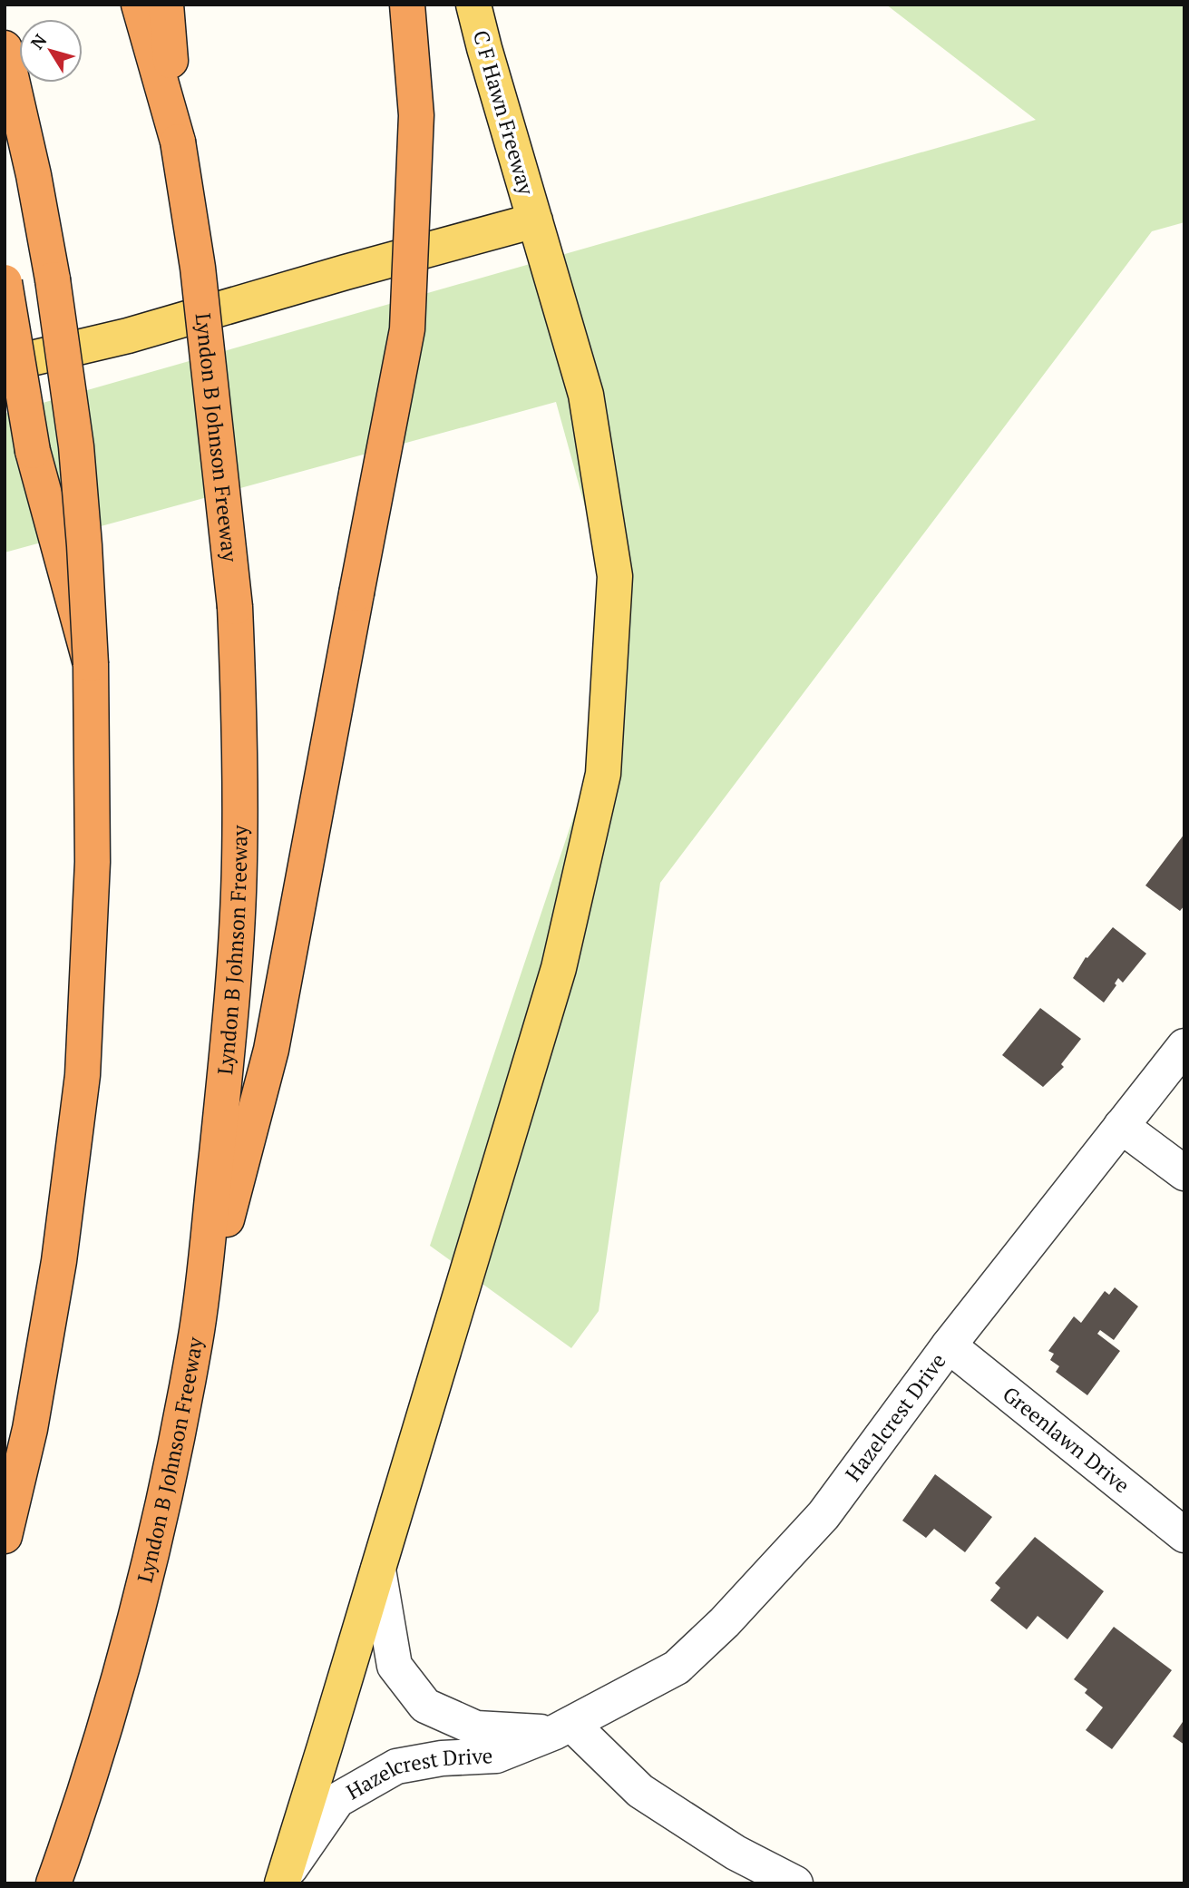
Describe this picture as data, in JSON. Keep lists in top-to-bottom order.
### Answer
{
  "streets": {
    "highway": ["Lyndon B Johnson Freeway"],
    "main road": ["C F Hawn Freeway"],
    "street": ["Hazelcrest Drive", "Greenlawn Drive"]
  },
  "crossings": [
    ["Hazelcrest Drive", "Greenlawn Drive"]
  ],
  "north": "top left"
}
